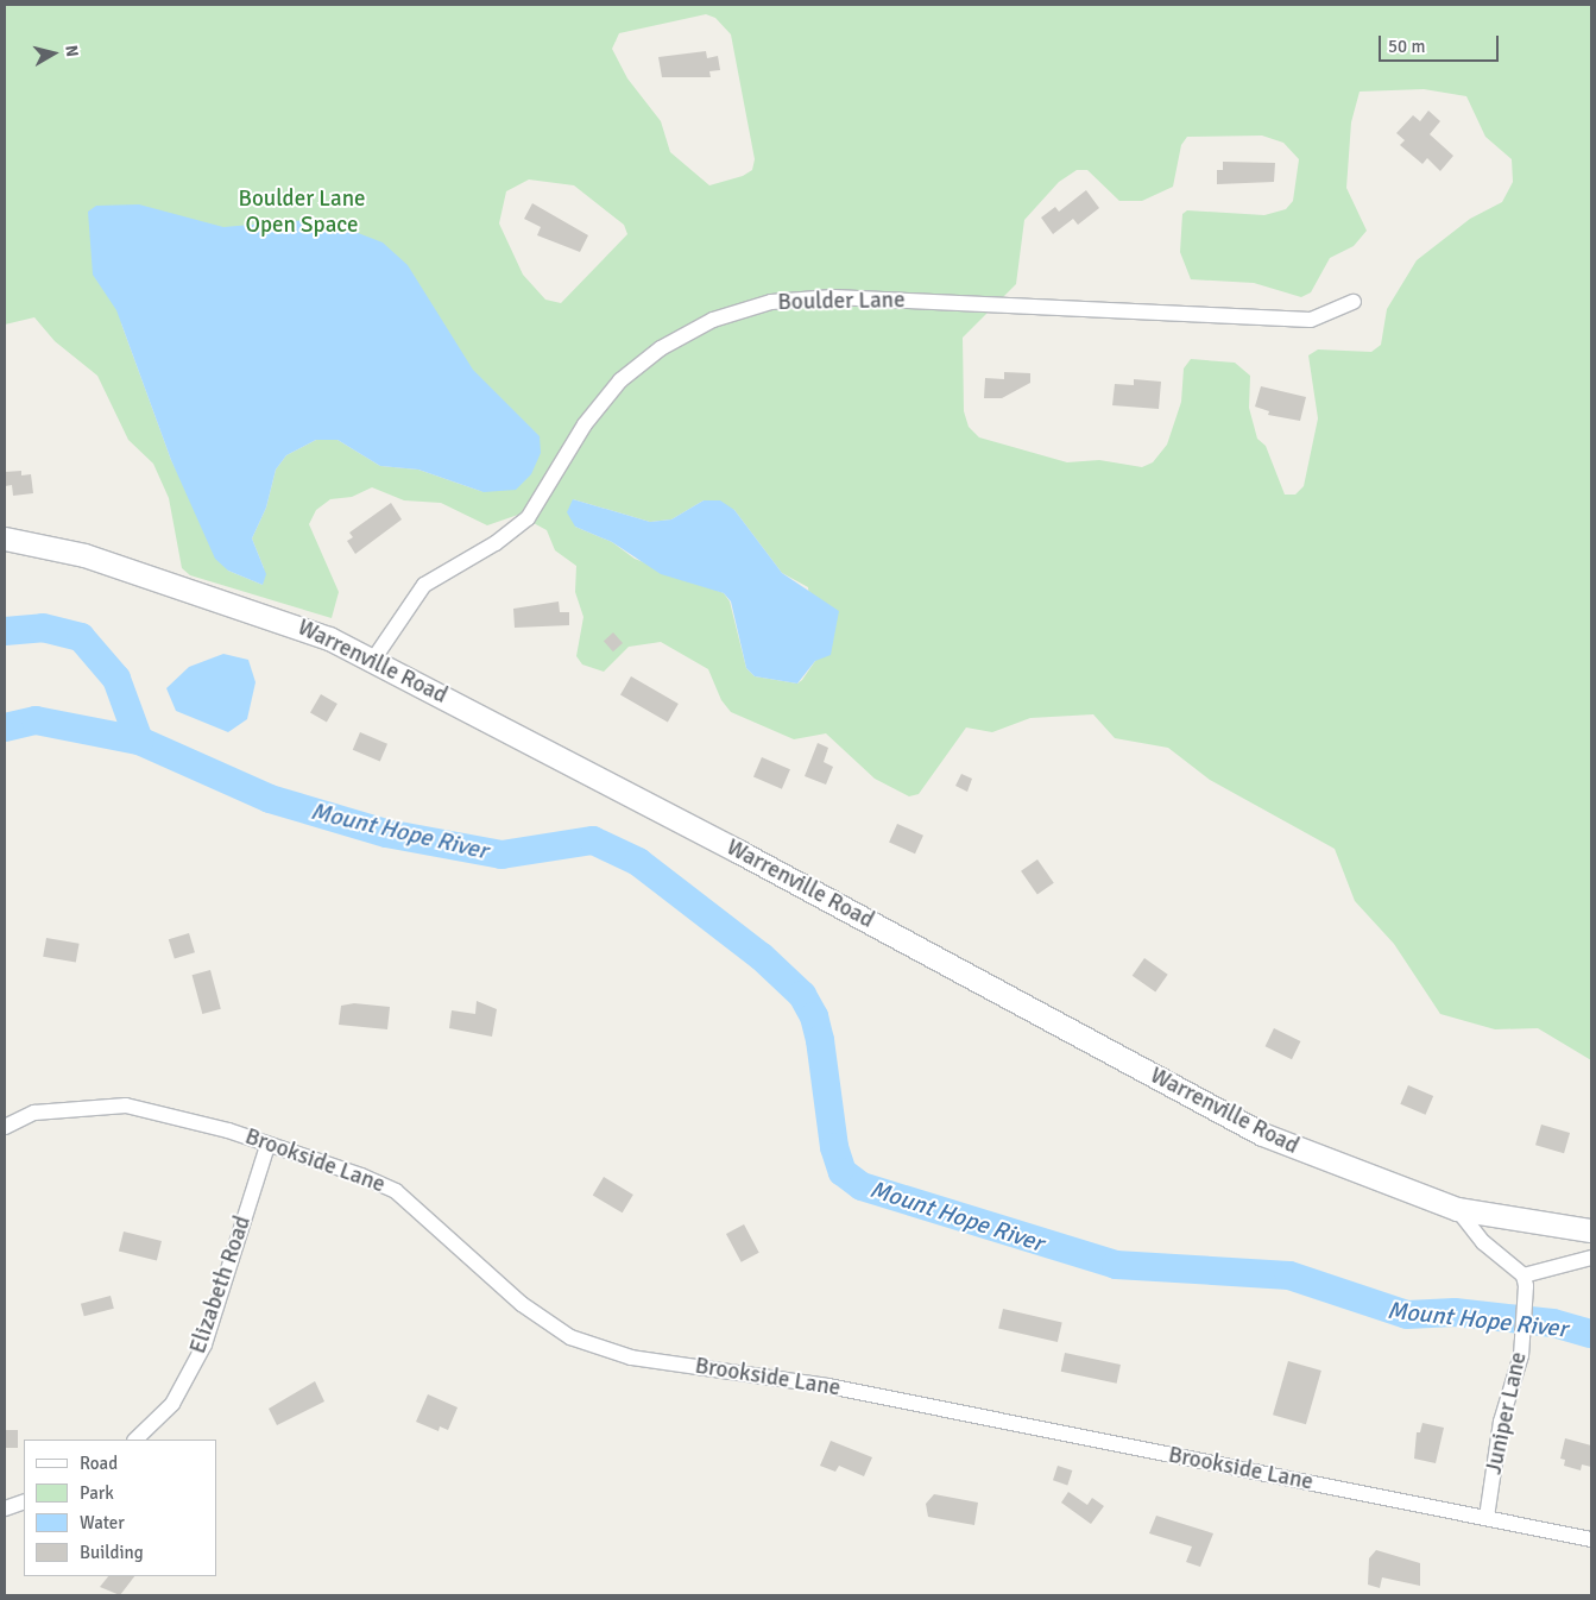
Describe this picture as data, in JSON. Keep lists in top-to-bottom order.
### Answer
{
  "streets": {
    "main road": ["Warrenville Road"],
    "street": [
      "Boulder Lane",
      "Brookside Lane",
      "Elizabeth Road",
      "Juniper Lane"
    ]
  },
  "crossings": [
    ["Boulder Lane", "Warrenville Road"],
    ["Brookside Lane", "Elizabeth Road"],
    ["Brookside Lane", "Juniper Lane"]
  ],
  "water": ["Mount Hope River"],
  "parks": ["Boulder Lane Open Space"],
  "legend": [
    "Road",
    "Park",
    "Water",
    "Building"
  ],
  "scale_bar": "50 m",
  "north": "right"
}
